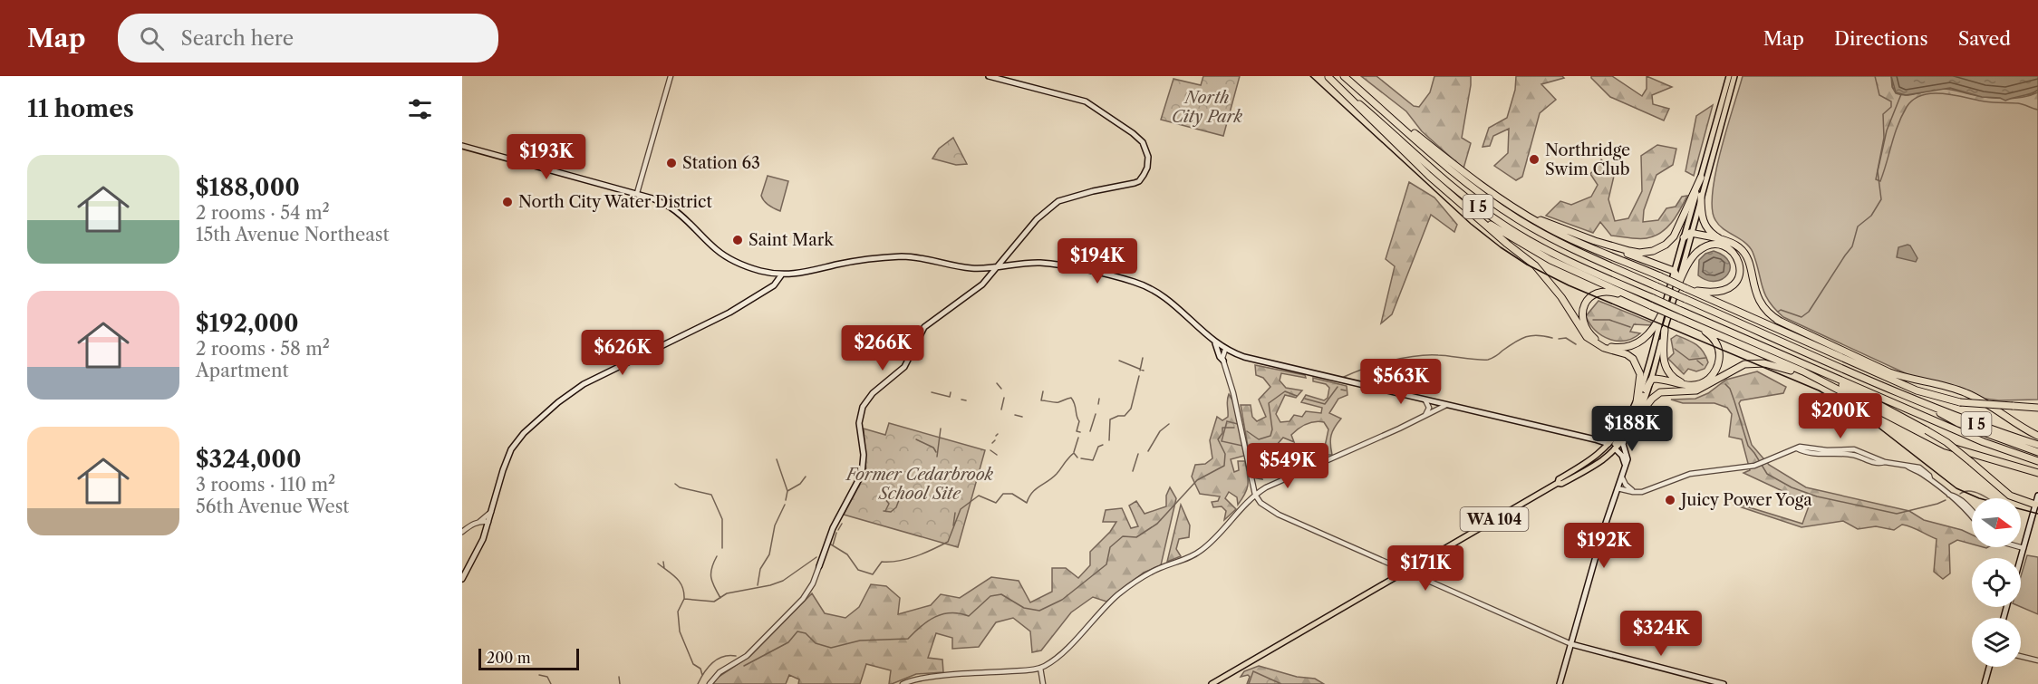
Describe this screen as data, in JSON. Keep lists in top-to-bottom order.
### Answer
{
  "streets": {
    "highway": ["I 5"],
    "main road": ["WA 104"]
  },
  "parks": ["North City Park", "Former Cedarbrook School Site"],
  "places": [
    "Northridge Swim Club",
    "Station 63",
    "North City Water District",
    "Saint Mark",
    "Juicy Power Yoga"
  ],
  "scale_bar": "200 m",
  "north": "right",
  "page": {
    "header": "Map",
    "search": "Search here",
    "nav": ["Map", "Directions", "Saved"],
    "heading": "11 homes",
    "price": [
      "$193K",
      "$194K",
      "$266K",
      "$626K",
      "$563K",
      "$200K",
      "$188K",
      "$549K",
      "$192K",
      "$171K",
      "$324K"
    ],
    "list": [
      {
        "name": "$188,000",
        "note": "2 rooms · 54 m² · 15th Avenue Northeast"
      },
      {
        "name": "$192,000",
        "note": "2 rooms · 58 m² · Apartment"
      },
      {
        "name": "$324,000",
        "note": "3 rooms · 110 m² · 56th Avenue West"
      }
    ],
    "scale": "200 m"
  }
}
